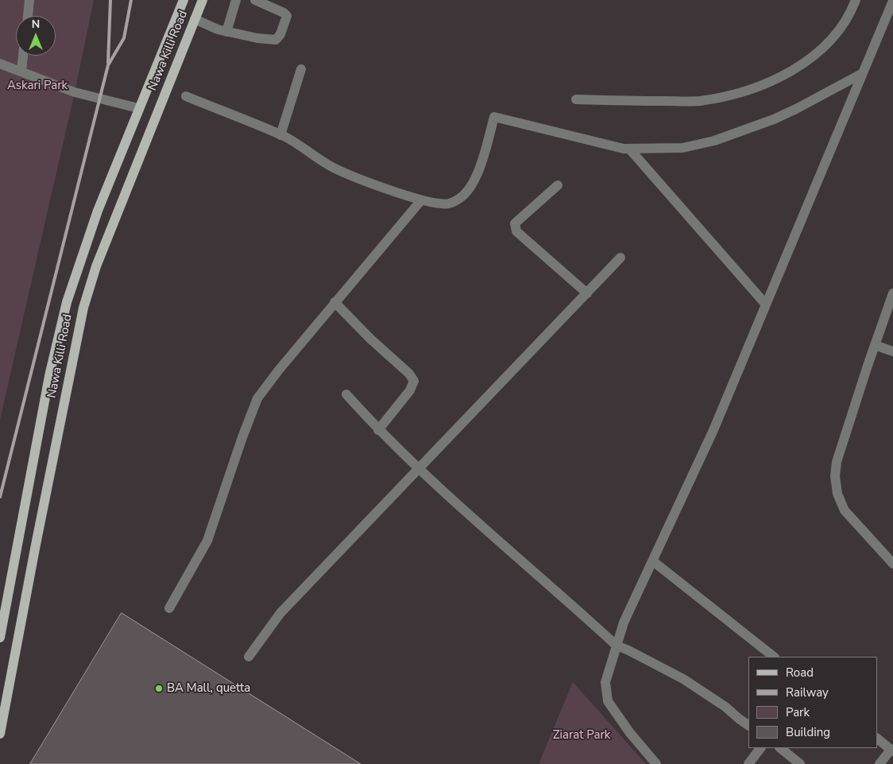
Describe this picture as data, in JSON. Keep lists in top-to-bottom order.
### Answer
{
  "streets": {
    "main road": ["Nawa Killi Road"]
  },
  "parks": ["Askari Park", "Ziarat Park"],
  "places": ["BA Mall, quetta"],
  "legend": [
    "Road",
    "Railway",
    "Park",
    "Building"
  ],
  "north": "top"
}
